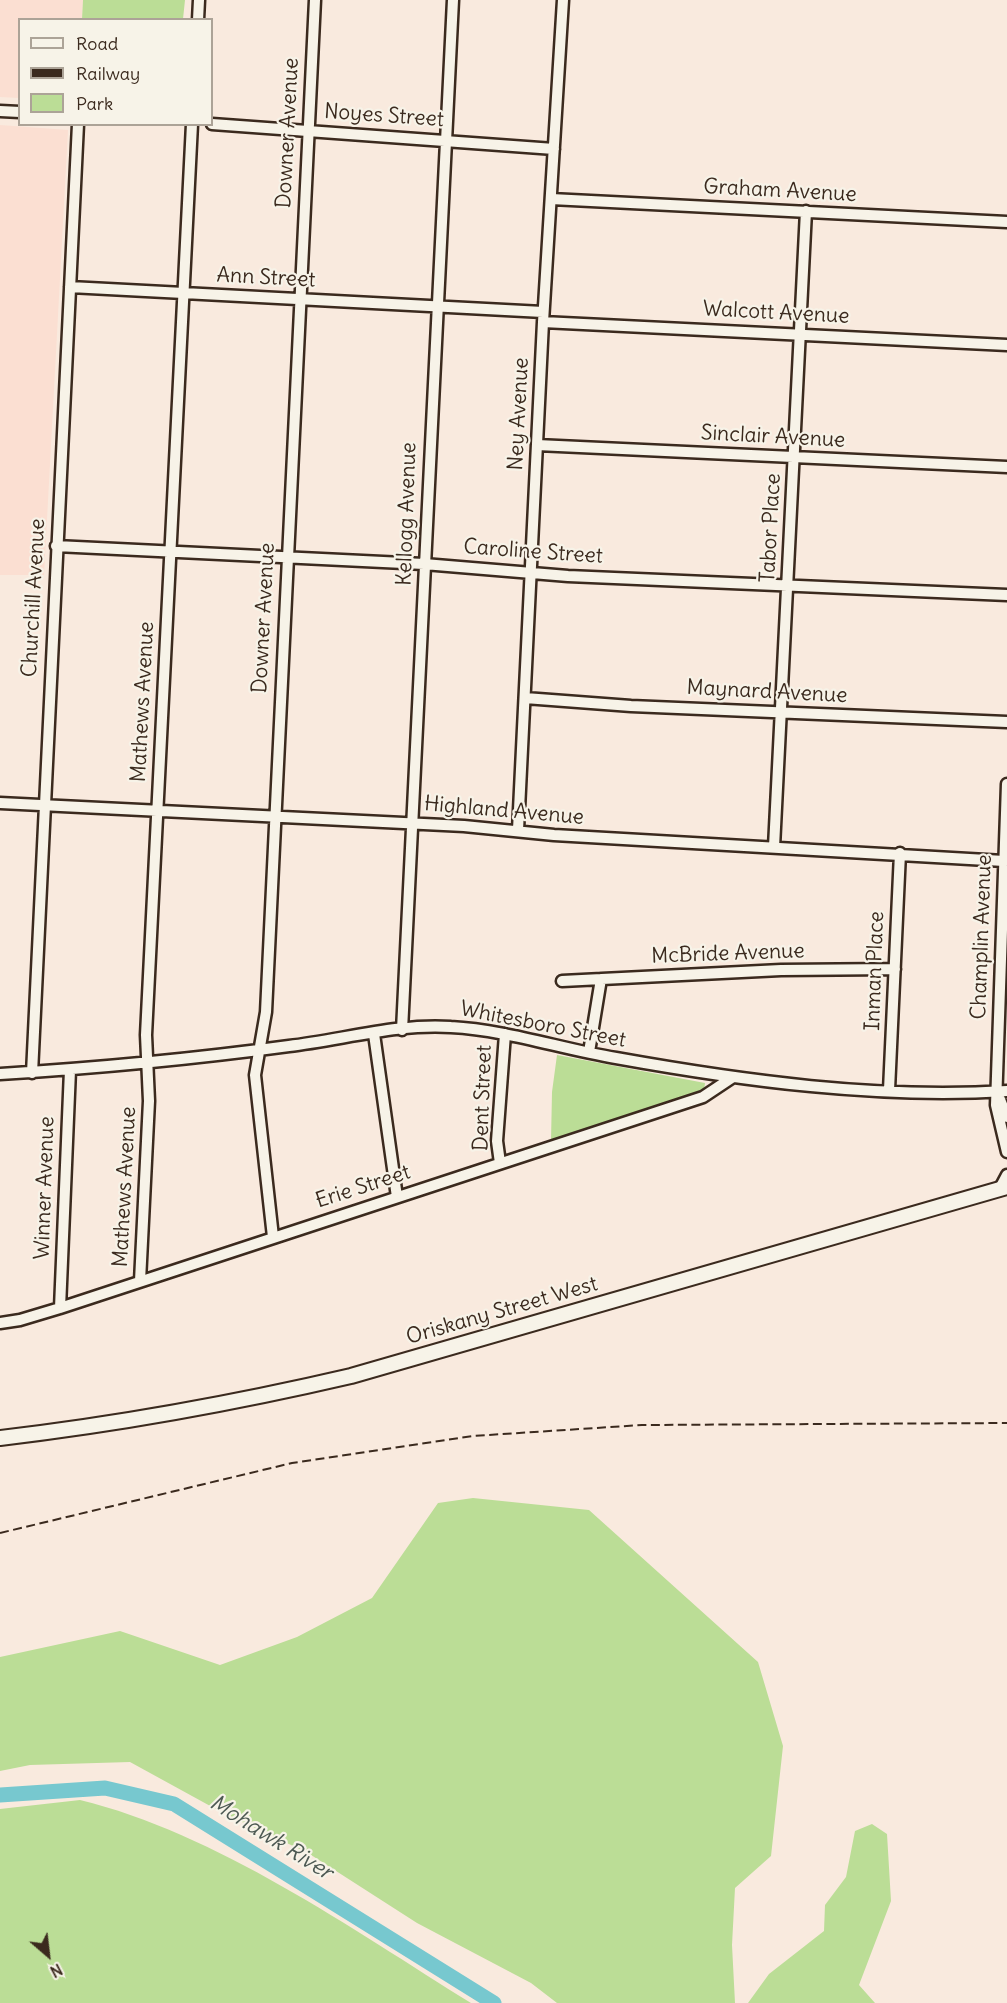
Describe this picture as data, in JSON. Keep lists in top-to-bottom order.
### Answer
{
  "streets": {
    "main road": ["Oriskany Street West"],
    "street": [
      "Noyes Street",
      "Downer Avenue",
      "Graham Avenue",
      "Ann Street",
      "Walcott Avenue",
      "Ney Avenue",
      "Sinclair Avenue",
      "Kellogg Avenue",
      "Tabor Place",
      "Caroline Street",
      "Churchill Avenue",
      "Maynard Avenue",
      "Mathews Avenue",
      "Highland Avenue",
      "Champlin Avenue",
      "McBride Avenue",
      "Inman Place",
      "Whitesboro Street",
      "Dent Street",
      "Erie Street",
      "Winner Avenue"
    ]
  },
  "crossings": [
    ["Noyes Street", "Downer Avenue"],
    ["Noyes Street", "Ney Avenue"],
    ["Noyes Street", "Kellogg Avenue"],
    ["Downer Avenue", "Ann Street"],
    ["Downer Avenue", "Caroline Street"],
    ["Downer Avenue", "Highland Avenue"],
    ["Downer Avenue", "Whitesboro Street"],
    ["Downer Avenue", "Erie Street"],
    ["Graham Avenue", "Ney Avenue"],
    ["Graham Avenue", "Tabor Place"],
    ["Ann Street", "Walcott Avenue"],
    ["Ann Street", "Kellogg Avenue"],
    ["Ann Street", "Churchill Avenue"],
    ["Ann Street", "Mathews Avenue"],
    ["Walcott Avenue", "Ney Avenue"],
    ["Walcott Avenue", "Tabor Place"],
    ["Ney Avenue", "Sinclair Avenue"],
    ["Ney Avenue", "Caroline Street"],
    ["Ney Avenue", "Maynard Avenue"],
    ["Ney Avenue", "Highland Avenue"],
    ["Sinclair Avenue", "Tabor Place"],
    ["Kellogg Avenue", "Caroline Street"],
    ["Kellogg Avenue", "Highland Avenue"],
    ["Kellogg Avenue", "Whitesboro Street"],
    ["Tabor Place", "Caroline Street"],
    ["Tabor Place", "Maynard Avenue"],
    ["Tabor Place", "Highland Avenue"],
    ["Caroline Street", "Churchill Avenue"],
    ["Caroline Street", "Mathews Avenue"],
    ["Churchill Avenue", "Highland Avenue"],
    ["Churchill Avenue", "Whitesboro Street"],
    ["Mathews Avenue", "Highland Avenue"],
    ["Mathews Avenue", "Whitesboro Street"],
    ["Mathews Avenue", "Erie Street"],
    ["Highland Avenue", "Champlin Avenue"],
    ["Highland Avenue", "Inman Place"],
    ["Champlin Avenue", "Whitesboro Street"],
    ["McBride Avenue", "Inman Place"],
    ["Inman Place", "Whitesboro Street"],
    ["Whitesboro Street", "Dent Street"],
    ["Whitesboro Street", "Erie Street"],
    ["Whitesboro Street", "Winner Avenue"],
    ["Dent Street", "Erie Street"],
    ["Erie Street", "Winner Avenue"]
  ],
  "water": ["Mohawk River"],
  "legend": ["Road", "Railway", "Park"],
  "north": "bottom right"
}
